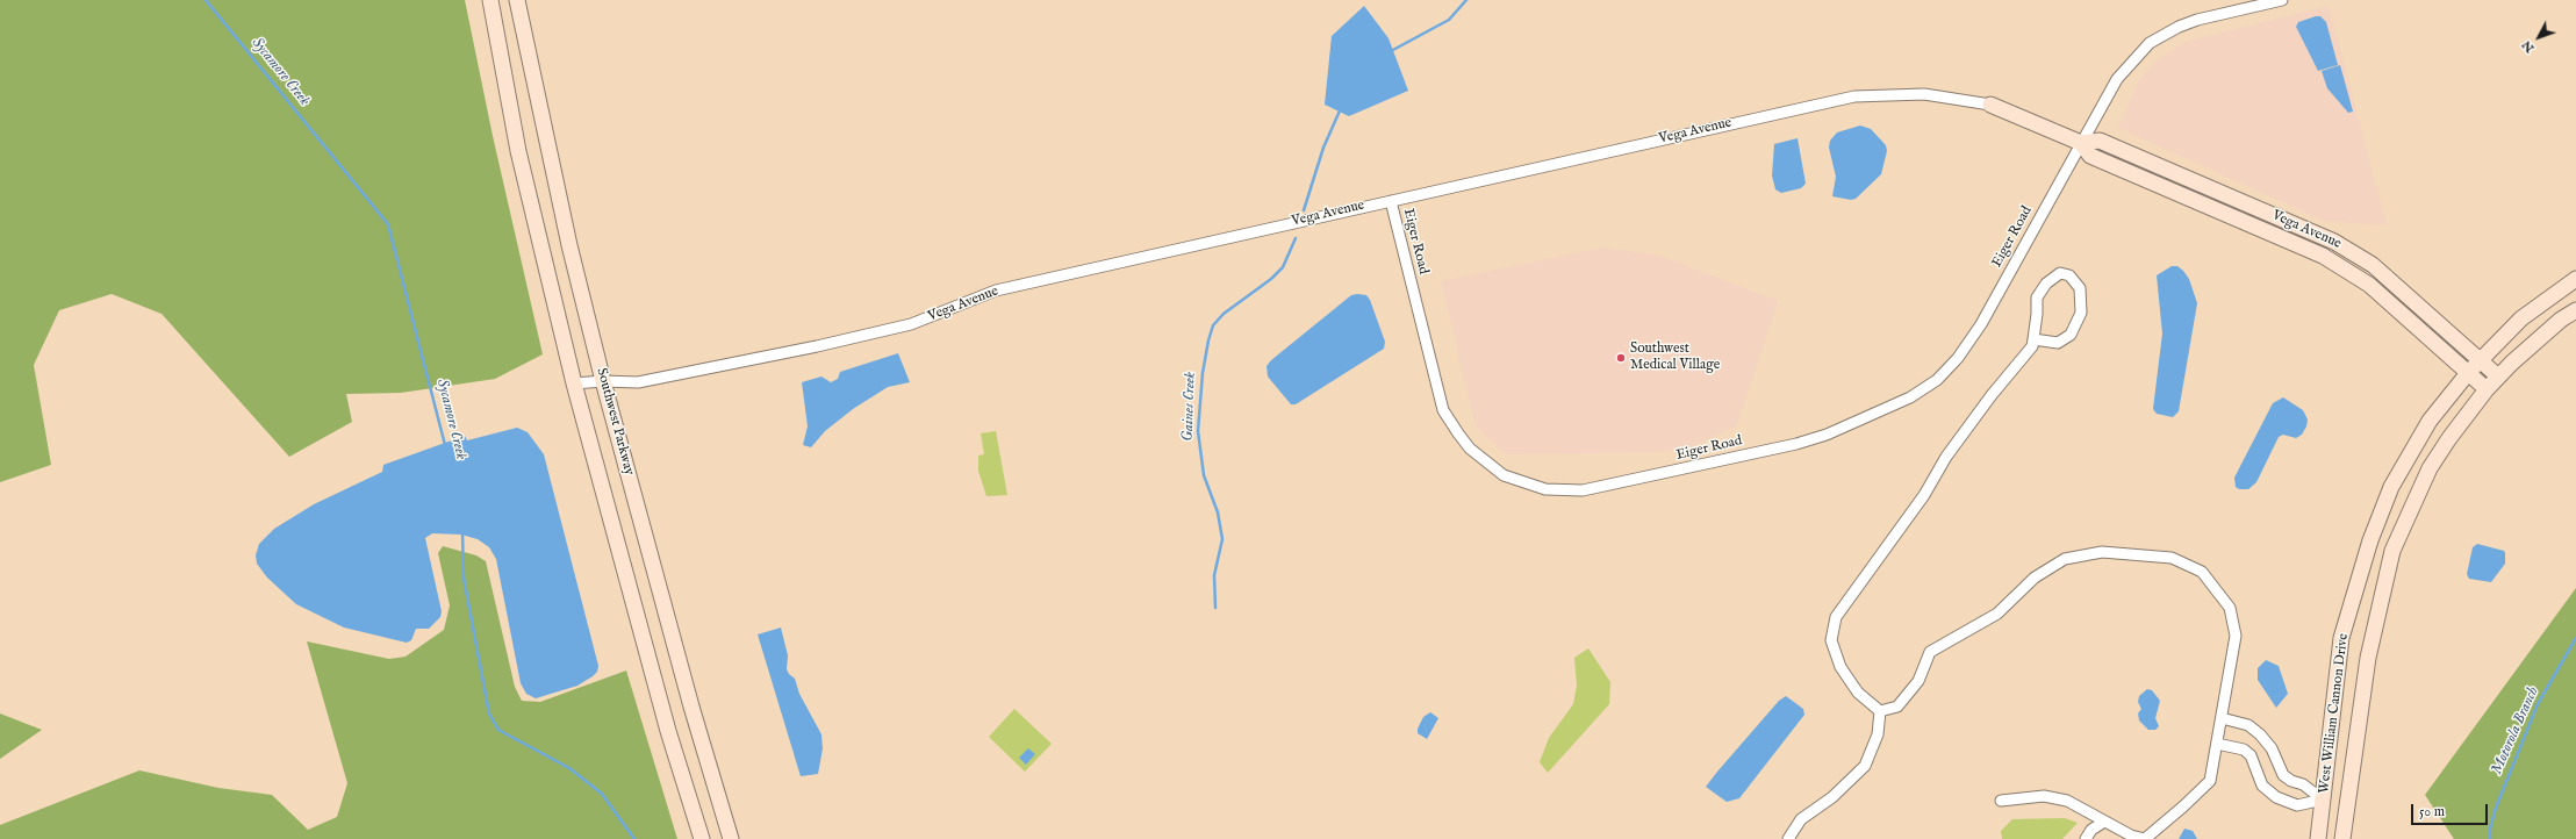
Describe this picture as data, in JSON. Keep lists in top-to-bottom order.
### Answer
{
  "streets": {
    "main road": ["Vega Avenue", "Southwest Parkway", "West William Cannon Drive"],
    "street": ["Eiger Road"]
  },
  "crossings": [
    ["Vega Avenue", "Eiger Road"],
    ["Vega Avenue", "Southwest Parkway"],
    ["Vega Avenue", "West William Cannon Drive"]
  ],
  "water": ["Sycamore Creek", "Gaines Creek", "Motorola Branch"],
  "places": ["Southwest Medical Village"],
  "scale_bar": "50 m",
  "north": "bottom left"
}
